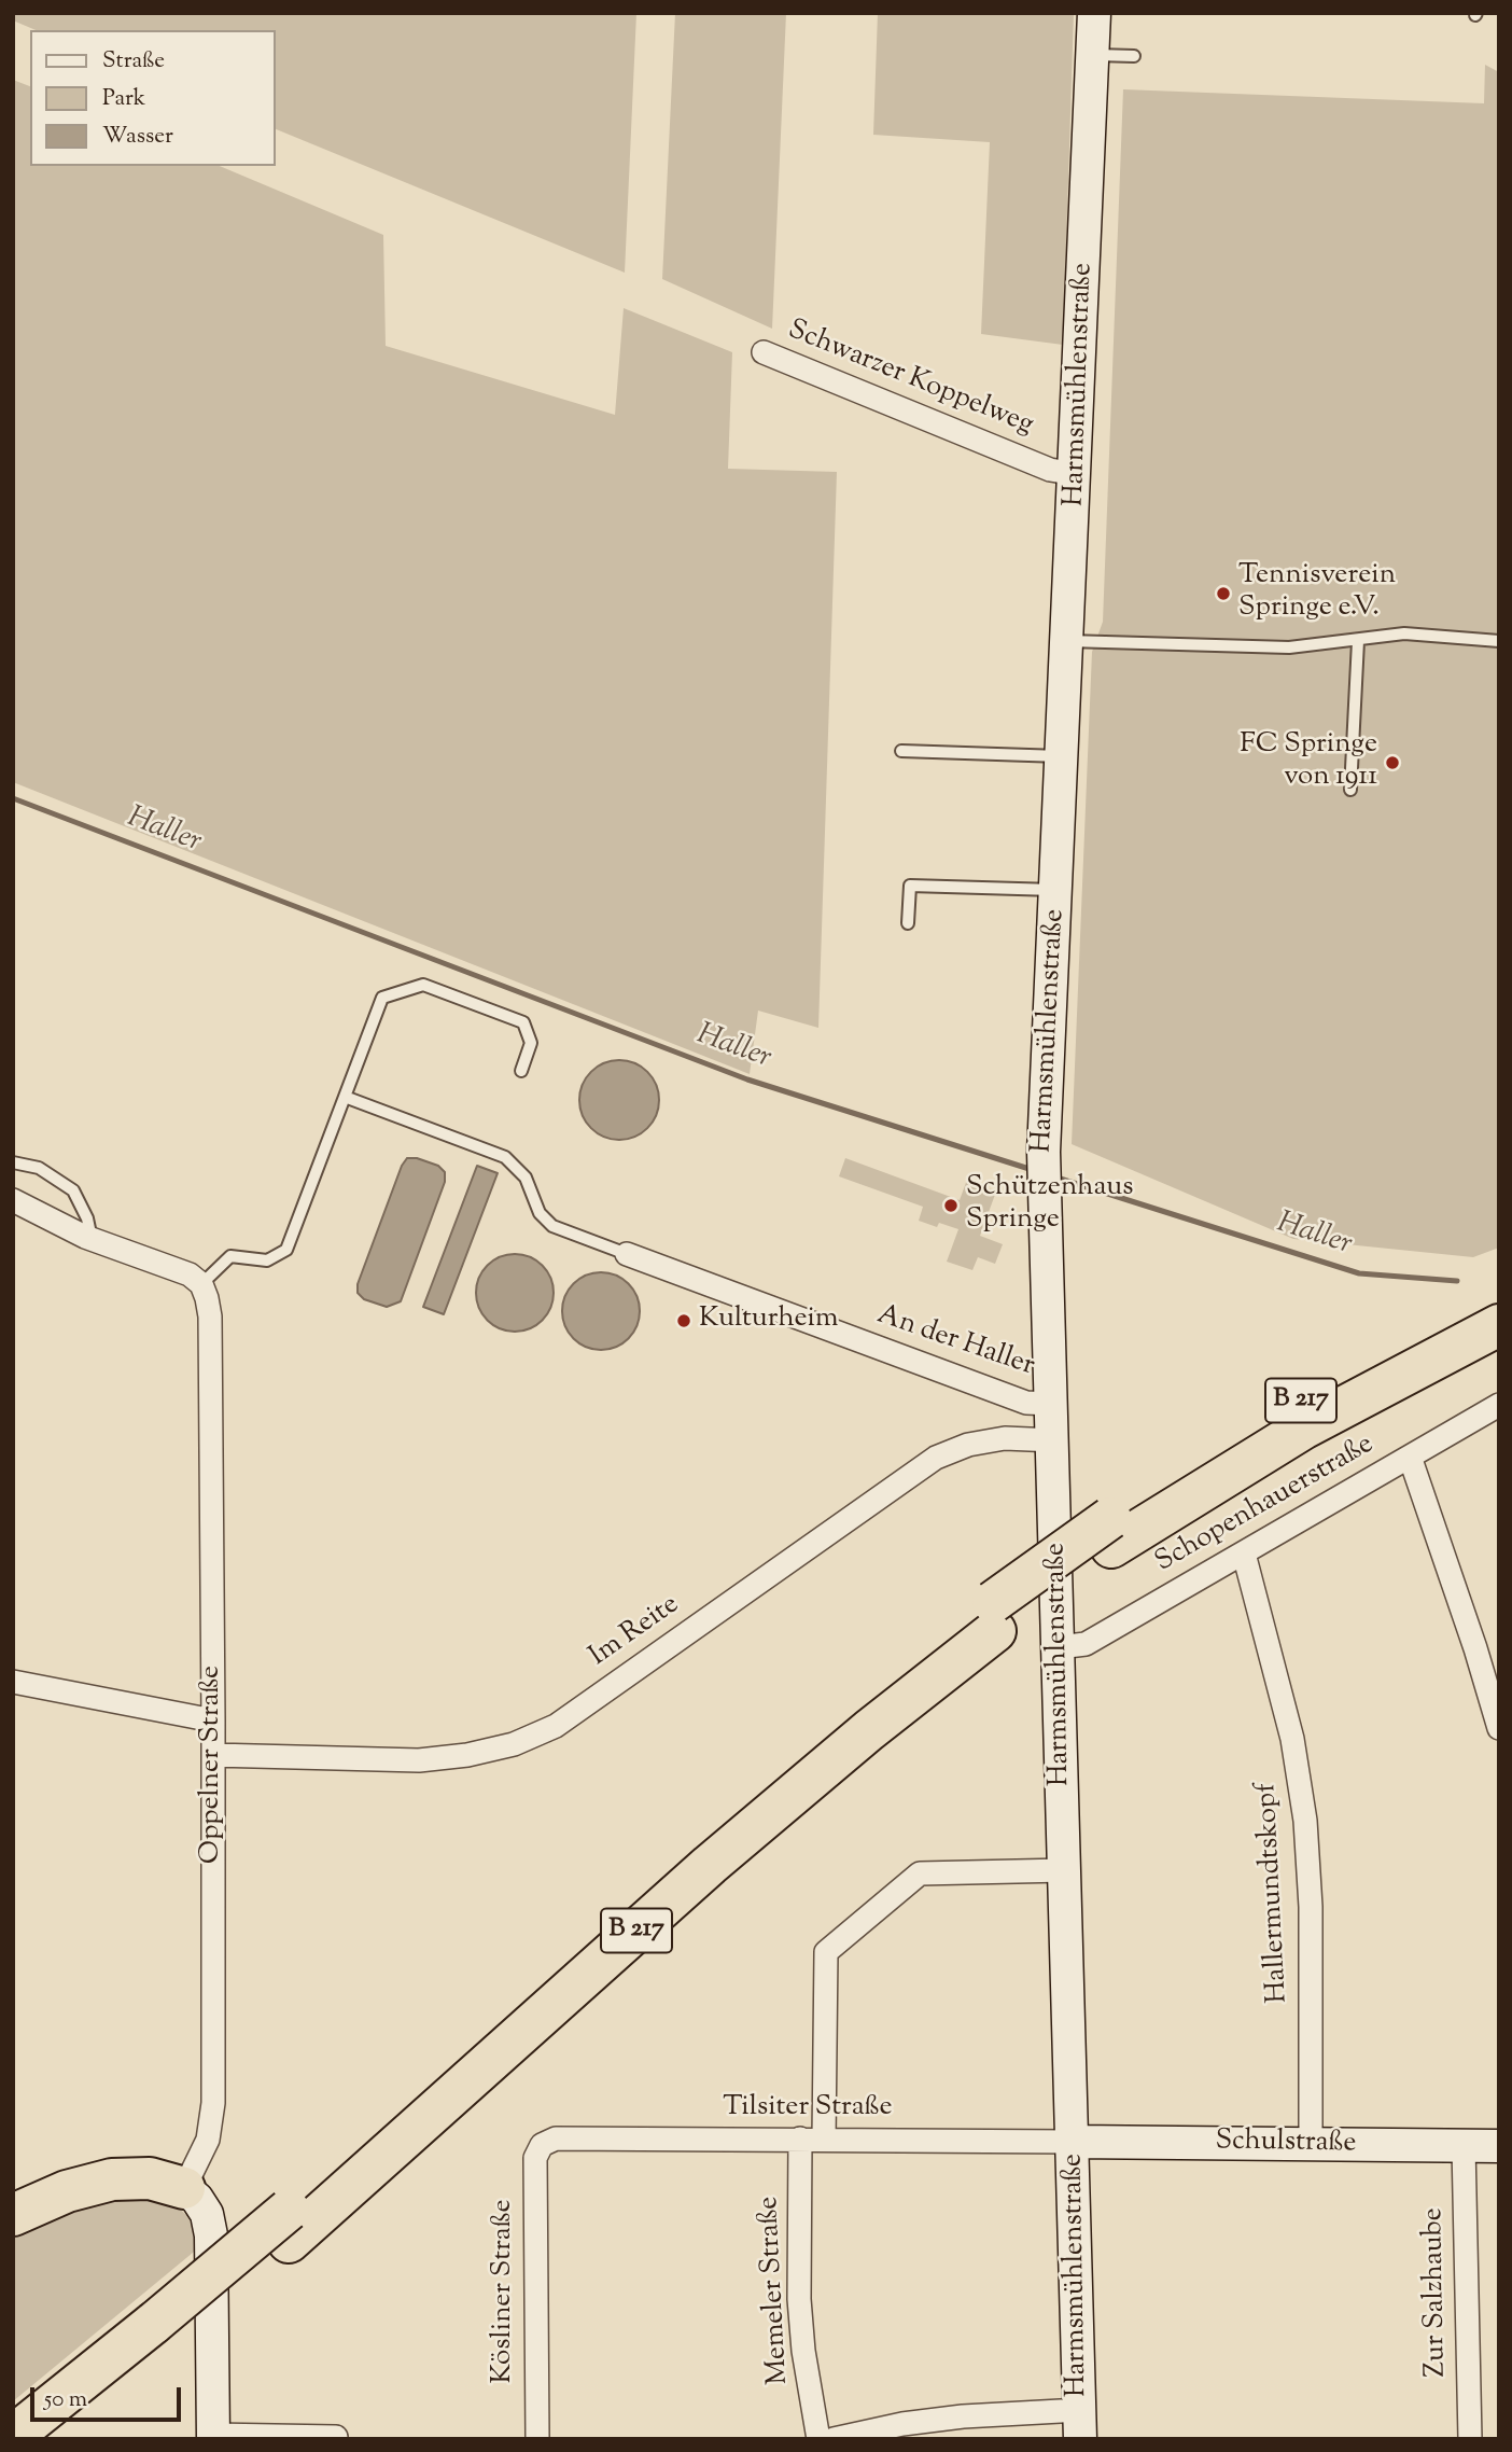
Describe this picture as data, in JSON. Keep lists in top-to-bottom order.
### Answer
{
  "streets": {
    "highway": ["B 217"],
    "street": [
      "Schwarzer Koppelweg",
      "Harmsmühlenstraße",
      "An der Haller",
      "Schopenhauerstraße",
      "Im Reite",
      "Oppelner Straße",
      "Hallermundtskopf",
      "Tilsiter Straße",
      "Schulstraße",
      "Memeler Straße",
      "Kösliner Straße",
      "Zur Salzhaube"
    ]
  },
  "crossings": [
    ["Schwarzer Koppelweg", "Harmsmühlenstraße"],
    ["Harmsmühlenstraße", "An der Haller"],
    ["Harmsmühlenstraße", "Schopenhauerstraße"],
    ["Harmsmühlenstraße", "Im Reite"],
    ["Harmsmühlenstraße", "Tilsiter Straße"],
    ["Harmsmühlenstraße", "Schulstraße"],
    ["Harmsmühlenstraße", "Memeler Straße"],
    ["Schopenhauerstraße", "Hallermundtskopf"],
    ["Im Reite", "Oppelner Straße"],
    ["Hallermundtskopf", "Schulstraße"],
    ["Tilsiter Straße", "Schulstraße"],
    ["Tilsiter Straße", "Memeler Straße"],
    ["Tilsiter Straße", "Kösliner Straße"],
    ["Schulstraße", "Zur Salzhaube"]
  ],
  "water": ["Haller"],
  "places": [
    "Tennisverein Springe e.V.",
    "FC Springe von 1911",
    "Schützenhaus Springe",
    "Kulturheim"
  ],
  "legend": ["Straße", "Park", "Wasser"],
  "scale_bar": "50 m"
}
